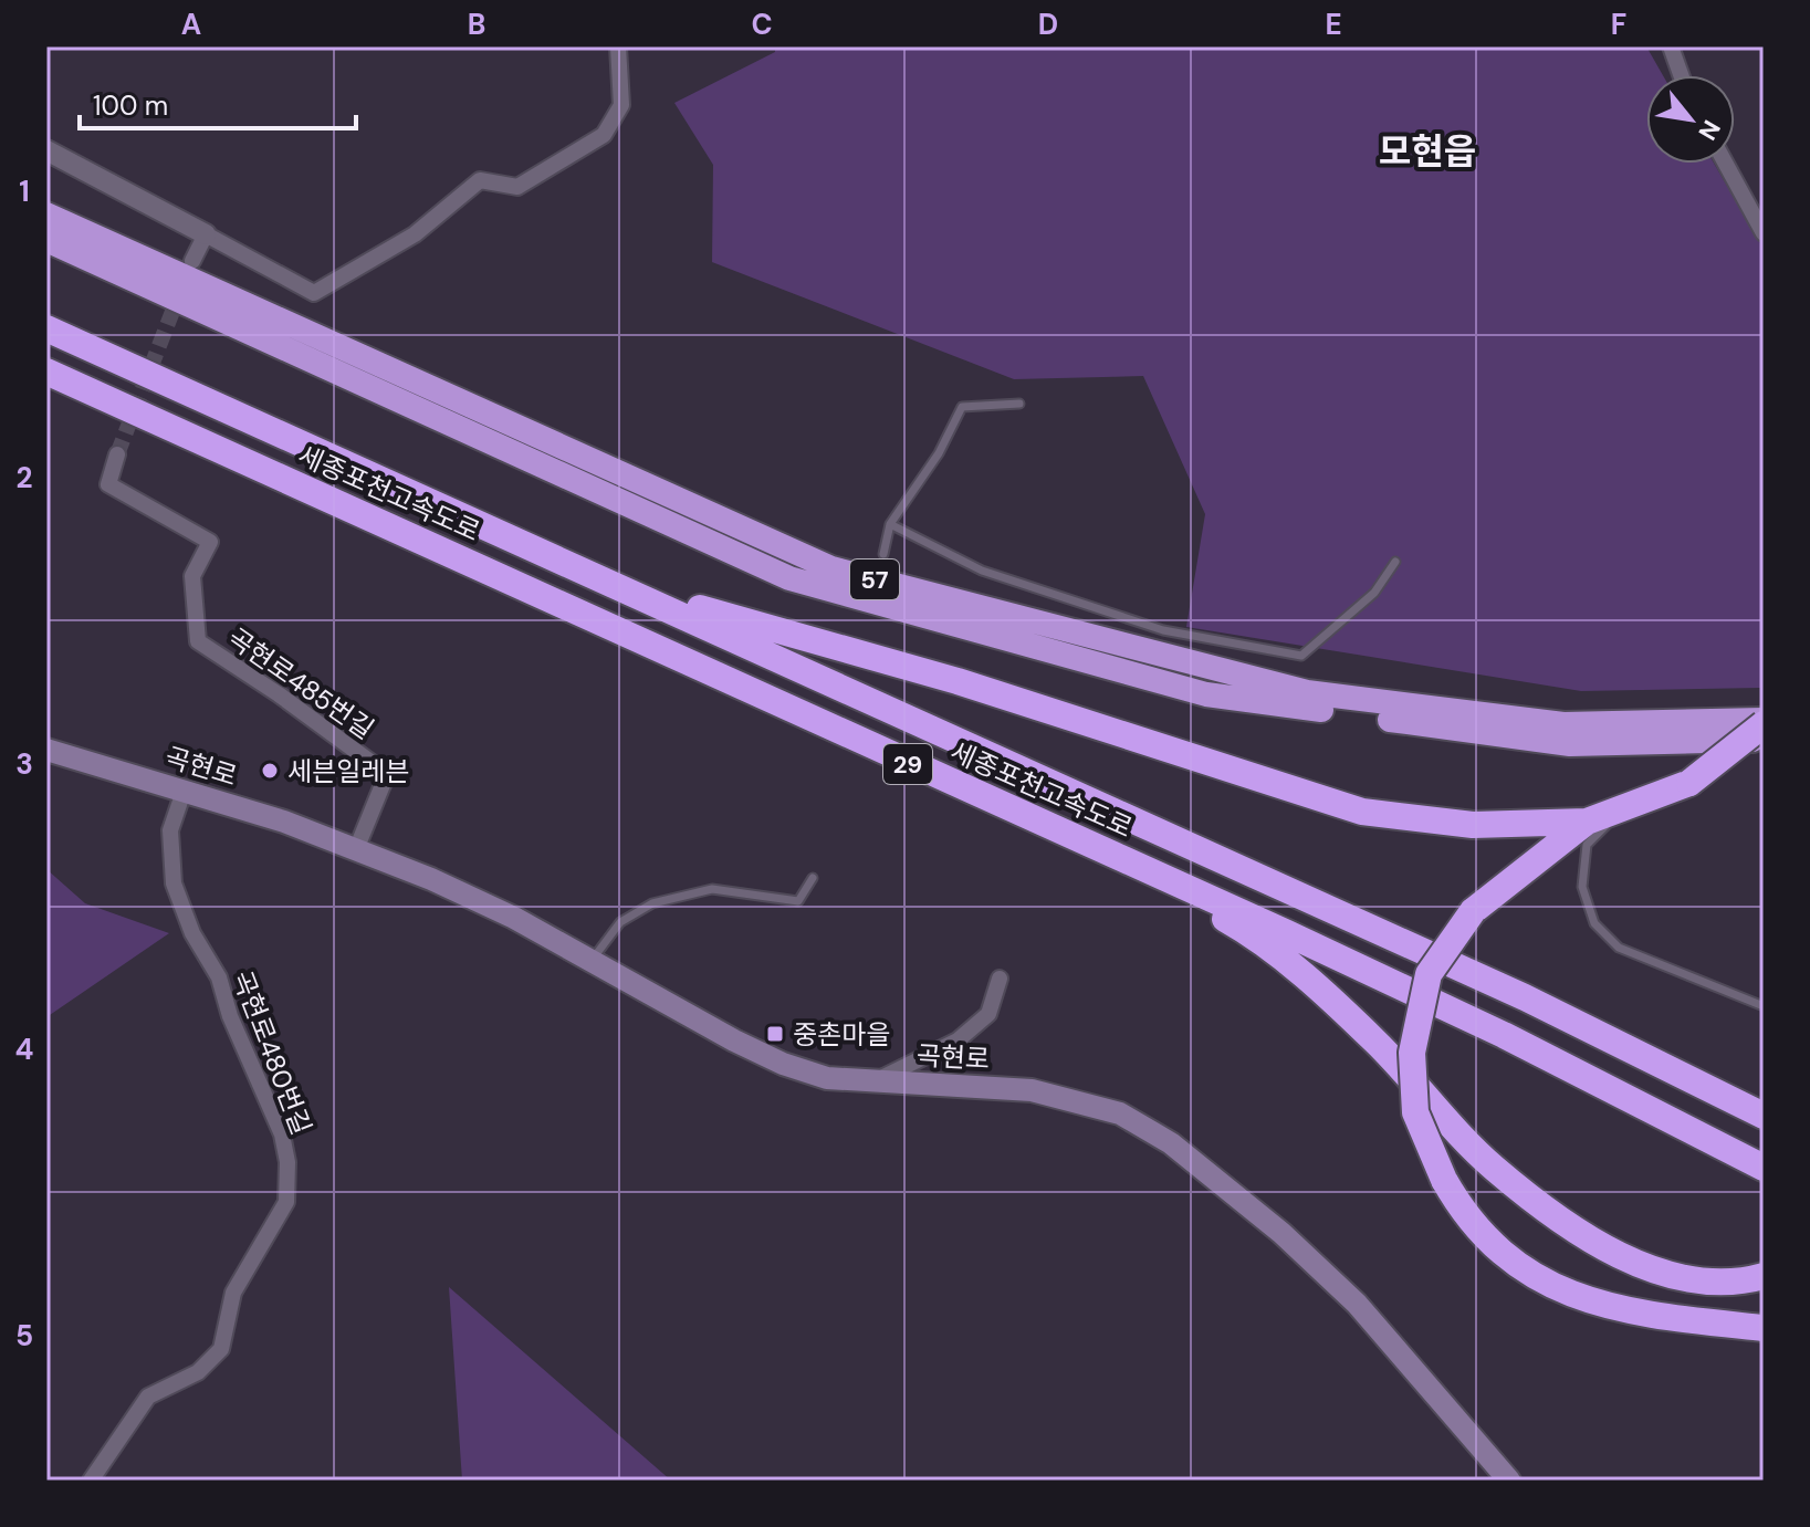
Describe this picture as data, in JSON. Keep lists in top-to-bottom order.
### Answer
{
  "streets": {
    "highway": ["세종포천고속도로", "57", "29"],
    "main road": ["곡현로"],
    "street": ["곡현로485번길", "곡현로480번길"]
  },
  "crossings": [
    ["곡현로485번길", "곡현로"],
    ["곡현로", "곡현로480번길"]
  ],
  "districts": ["모현읍"],
  "places": {
    "other": ["세븐일레븐"],
    "transit": ["중촌마을"]
  },
  "scale_bar": "100 m",
  "north": "bottom right",
  "grid": {
    "columns": [
      "A",
      "B",
      "C",
      "D",
      "E",
      "F"
    ],
    "rows": [
      "1",
      "2",
      "3",
      "4",
      "5"
    ]
  }
}
